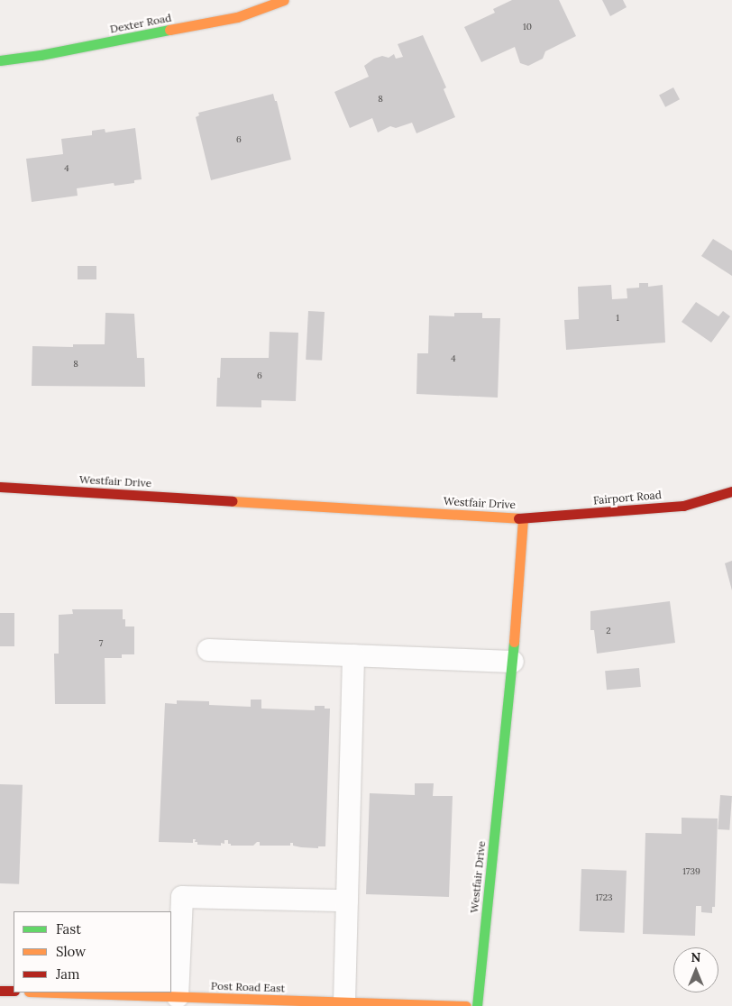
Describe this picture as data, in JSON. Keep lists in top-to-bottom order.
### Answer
{
  "streets": {
    "street": [
      "Dexter Road",
      "Westfair Drive",
      "Fairport Road",
      "Post Road East"
    ]
  },
  "crossings": [
    ["Westfair Drive", "Fairport Road"]
  ],
  "house_numbers": [
    "10",
    "8",
    "6",
    "4",
    "1",
    "4",
    "8",
    "6",
    "2",
    "7",
    "1739",
    "1723"
  ],
  "legend": ["Fast", "Slow", "Jam"],
  "north": "top"
}
